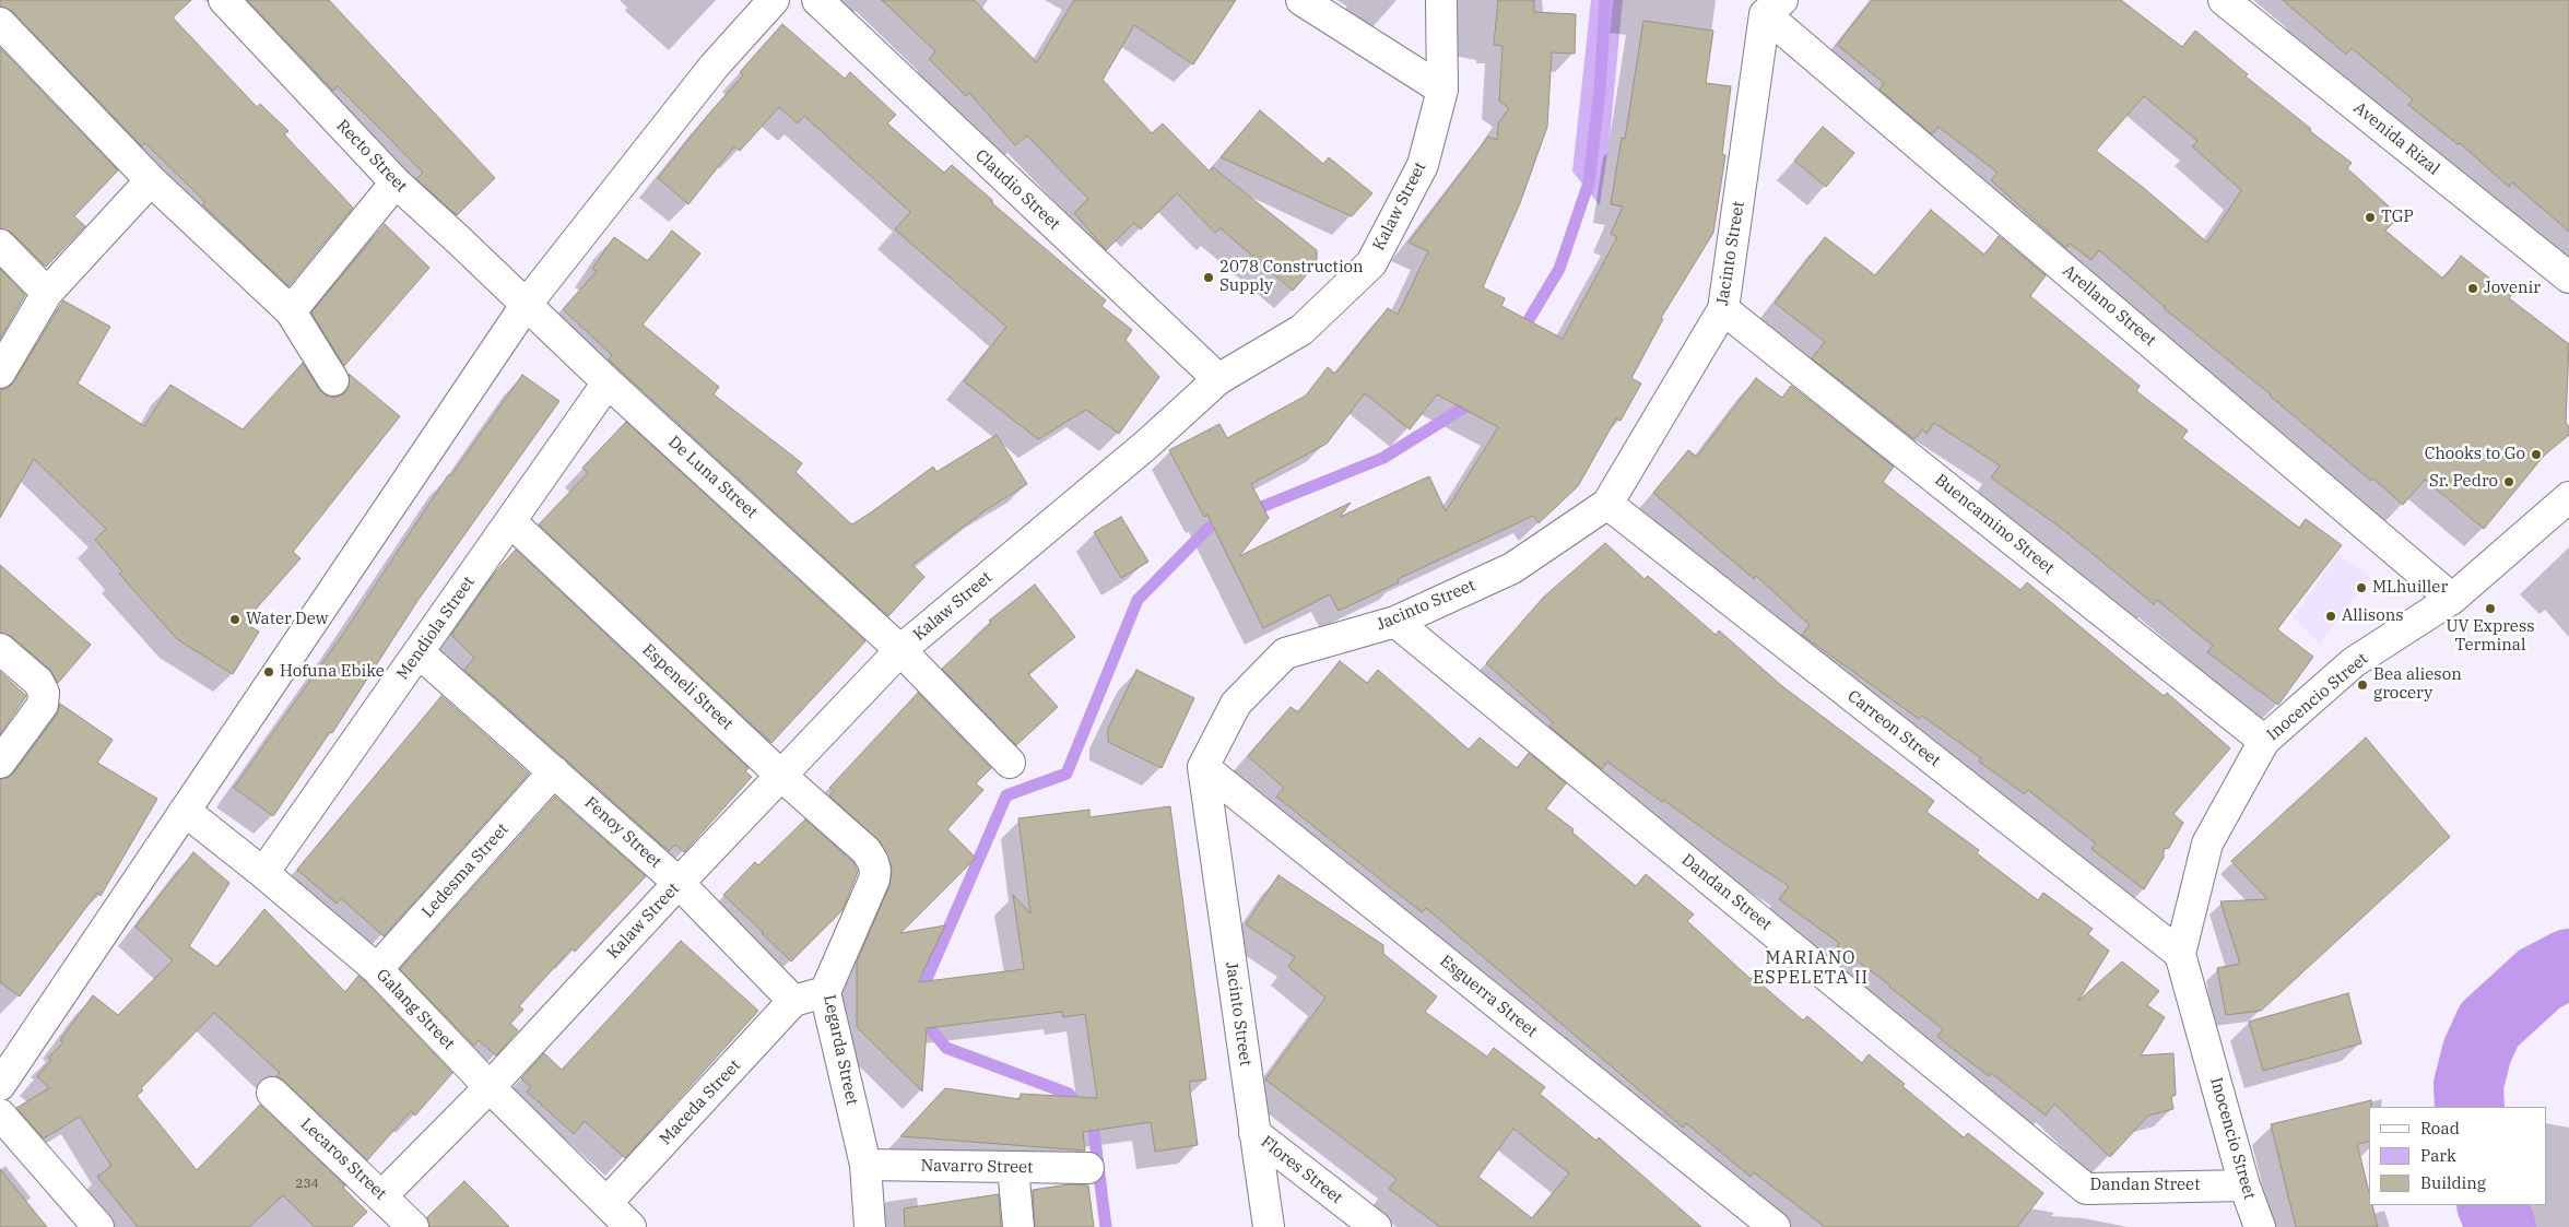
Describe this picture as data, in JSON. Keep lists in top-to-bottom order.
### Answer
{
  "streets": {
    "street": [
      "Avenida Rizal",
      "Recto Street",
      "Claudio Street",
      "Kalaw Street",
      "Jacinto Street",
      "Arellano Street",
      "De Luna Street",
      "Buencamino Street",
      "Mendiola Street",
      "Espeneli Street",
      "Inocencio Street",
      "Carreon Street",
      "Fenoy Street",
      "Ledesma Street",
      "Dandan Street",
      "Esguerra Street",
      "Galang Street",
      "Legarda Street",
      "Maceda Street",
      "Lecaros Street",
      "Navarro Street",
      "Flores Street"
    ]
  },
  "crossings": [
    ["Recto Street", "De Luna Street"],
    ["Claudio Street", "Kalaw Street"],
    ["Kalaw Street", "De Luna Street"],
    ["Kalaw Street", "Espeneli Street"],
    ["Kalaw Street", "Fenoy Street"],
    ["Kalaw Street", "Galang Street"],
    ["Kalaw Street", "Lecaros Street"],
    ["Jacinto Street", "Arellano Street"],
    ["Jacinto Street", "Buencamino Street"],
    ["Jacinto Street", "Carreon Street"],
    ["Jacinto Street", "Dandan Street"],
    ["Jacinto Street", "Esguerra Street"],
    ["Jacinto Street", "Flores Street"],
    ["Arellano Street", "Inocencio Street"],
    ["De Luna Street", "Mendiola Street"],
    ["Buencamino Street", "Inocencio Street"],
    ["Mendiola Street", "Espeneli Street"],
    ["Mendiola Street", "Fenoy Street"],
    ["Mendiola Street", "Galang Street"],
    ["Espeneli Street", "Legarda Street"],
    ["Inocencio Street", "Carreon Street"],
    ["Inocencio Street", "Dandan Street"],
    ["Fenoy Street", "Ledesma Street"],
    ["Fenoy Street", "Maceda Street"],
    ["Ledesma Street", "Galang Street"],
    ["Galang Street", "Maceda Street"],
    ["Legarda Street", "Navarro Street"]
  ],
  "districts": ["MARIANO ESPELETA II"],
  "places": [
    "TGP",
    "2078 Construction Supply",
    "Jovenir",
    "Chooks to Go",
    "Sr. Pedro",
    "MLhuiller",
    "UV Express Terminal",
    "Allisons",
    "Water Dew",
    "Hofuna Ebike",
    "Bea alieson grocery"
  ],
  "house_numbers": ["234"],
  "legend": ["Road", "Park", "Building"]
}
